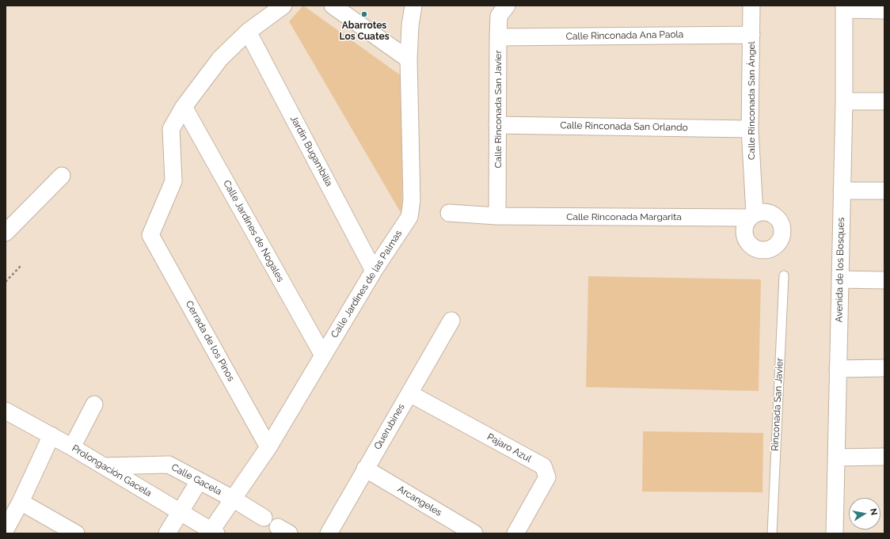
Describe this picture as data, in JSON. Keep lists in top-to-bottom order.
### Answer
{
  "streets": {
    "street": [
      "Calle Rinconada Ana Paola",
      "Calle Rinconada San Ángel",
      "Calle Rinconada San Javier",
      "Calle Rinconada San Orlando",
      "Jardin Bugambilia",
      "Calle Rinconada Margarita",
      "Calle Jardines de Nogales",
      "Avenida de los Bosques",
      "Calle Jardines de las Palmas",
      "Cerrada de los Pinos",
      "Querubines",
      "Pajaro Azul",
      "Prolongación Gacela",
      "Calle Gacela",
      "Arcangeles"
    ],
    "lane": ["Rinconada San Javier"]
  },
  "crossings": [
    ["Calle Rinconada Ana Paola", "Calle Rinconada San Ángel"],
    ["Calle Rinconada Ana Paola", "Calle Rinconada San Javier"],
    ["Calle Rinconada San Ángel", "Calle Rinconada San Orlando"],
    ["Calle Rinconada San Ángel", "Calle Rinconada Margarita"],
    ["Calle Rinconada San Javier", "Calle Rinconada San Orlando"],
    ["Calle Rinconada San Javier", "Calle Rinconada Margarita"],
    ["Jardin Bugambilia", "Calle Jardines de las Palmas"],
    ["Calle Jardines de Nogales", "Calle Jardines de las Palmas"],
    ["Calle Jardines de Nogales", "Cerrada de los Pinos"],
    ["Calle Jardines de las Palmas", "Cerrada de los Pinos"],
    ["Calle Jardines de las Palmas", "Prolongación Gacela"],
    ["Calle Jardines de las Palmas", "Calle Gacela"],
    ["Querubines", "Pajaro Azul"],
    ["Querubines", "Arcangeles"],
    ["Prolongación Gacela", "Calle Gacela"]
  ],
  "places": ["Abarrotes Los Cuates"],
  "north": "right"
}
